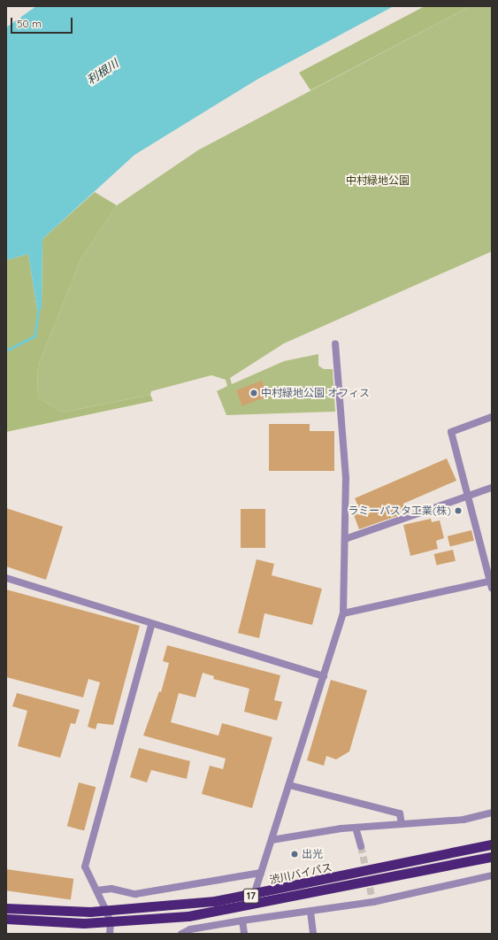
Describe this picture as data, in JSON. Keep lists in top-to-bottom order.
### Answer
{
  "streets": {
    "highway": ["渋川バイパス", "17"]
  },
  "water": ["利根川"],
  "parks": ["中村緑地公園"],
  "places": ["中村緑地公園 オフィス", "ラミーパスタ工業(株)", "出光"],
  "scale_bar": "50 m"
}
